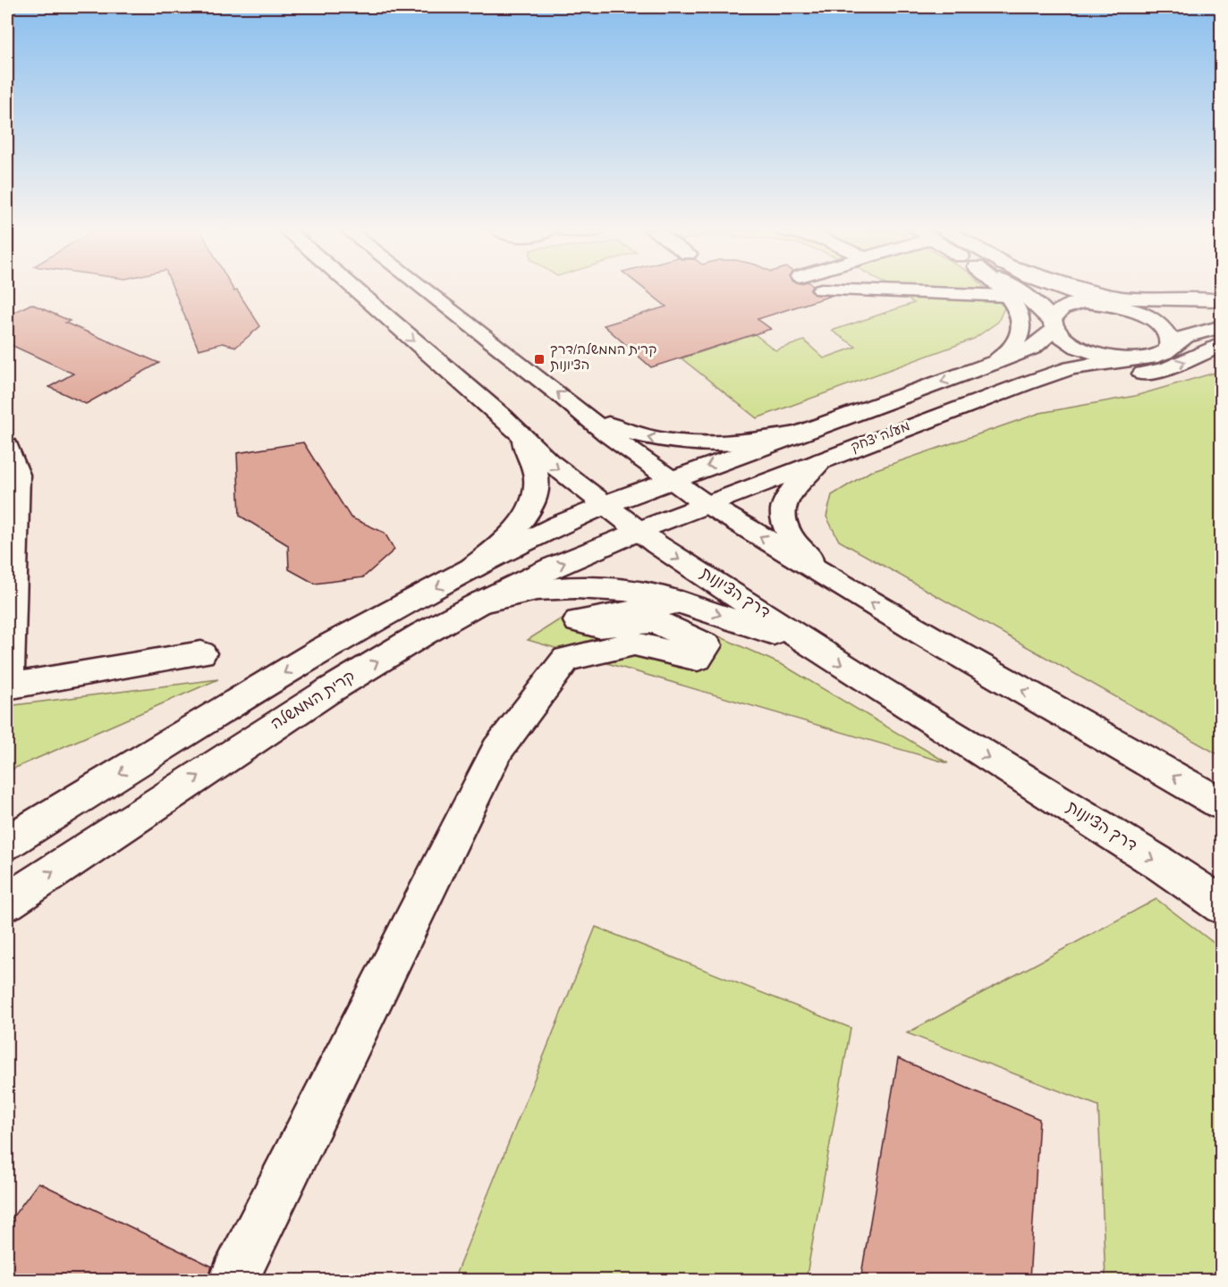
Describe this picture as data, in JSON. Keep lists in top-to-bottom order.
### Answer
{
  "streets": {
    "main road": ["מעלה יצחק", "דרך הציונות", "קרית הממשלה"]
  },
  "crossings": [
    ["מעלה יצחק", "דרך הציונות"],
    ["מעלה יצחק", "קרית הממשלה"],
    ["דרך הציונות", "קרית הממשלה"]
  ],
  "places": {
    "transit": ["קרית הממשלה/דרך הציונות"]
  }
}
